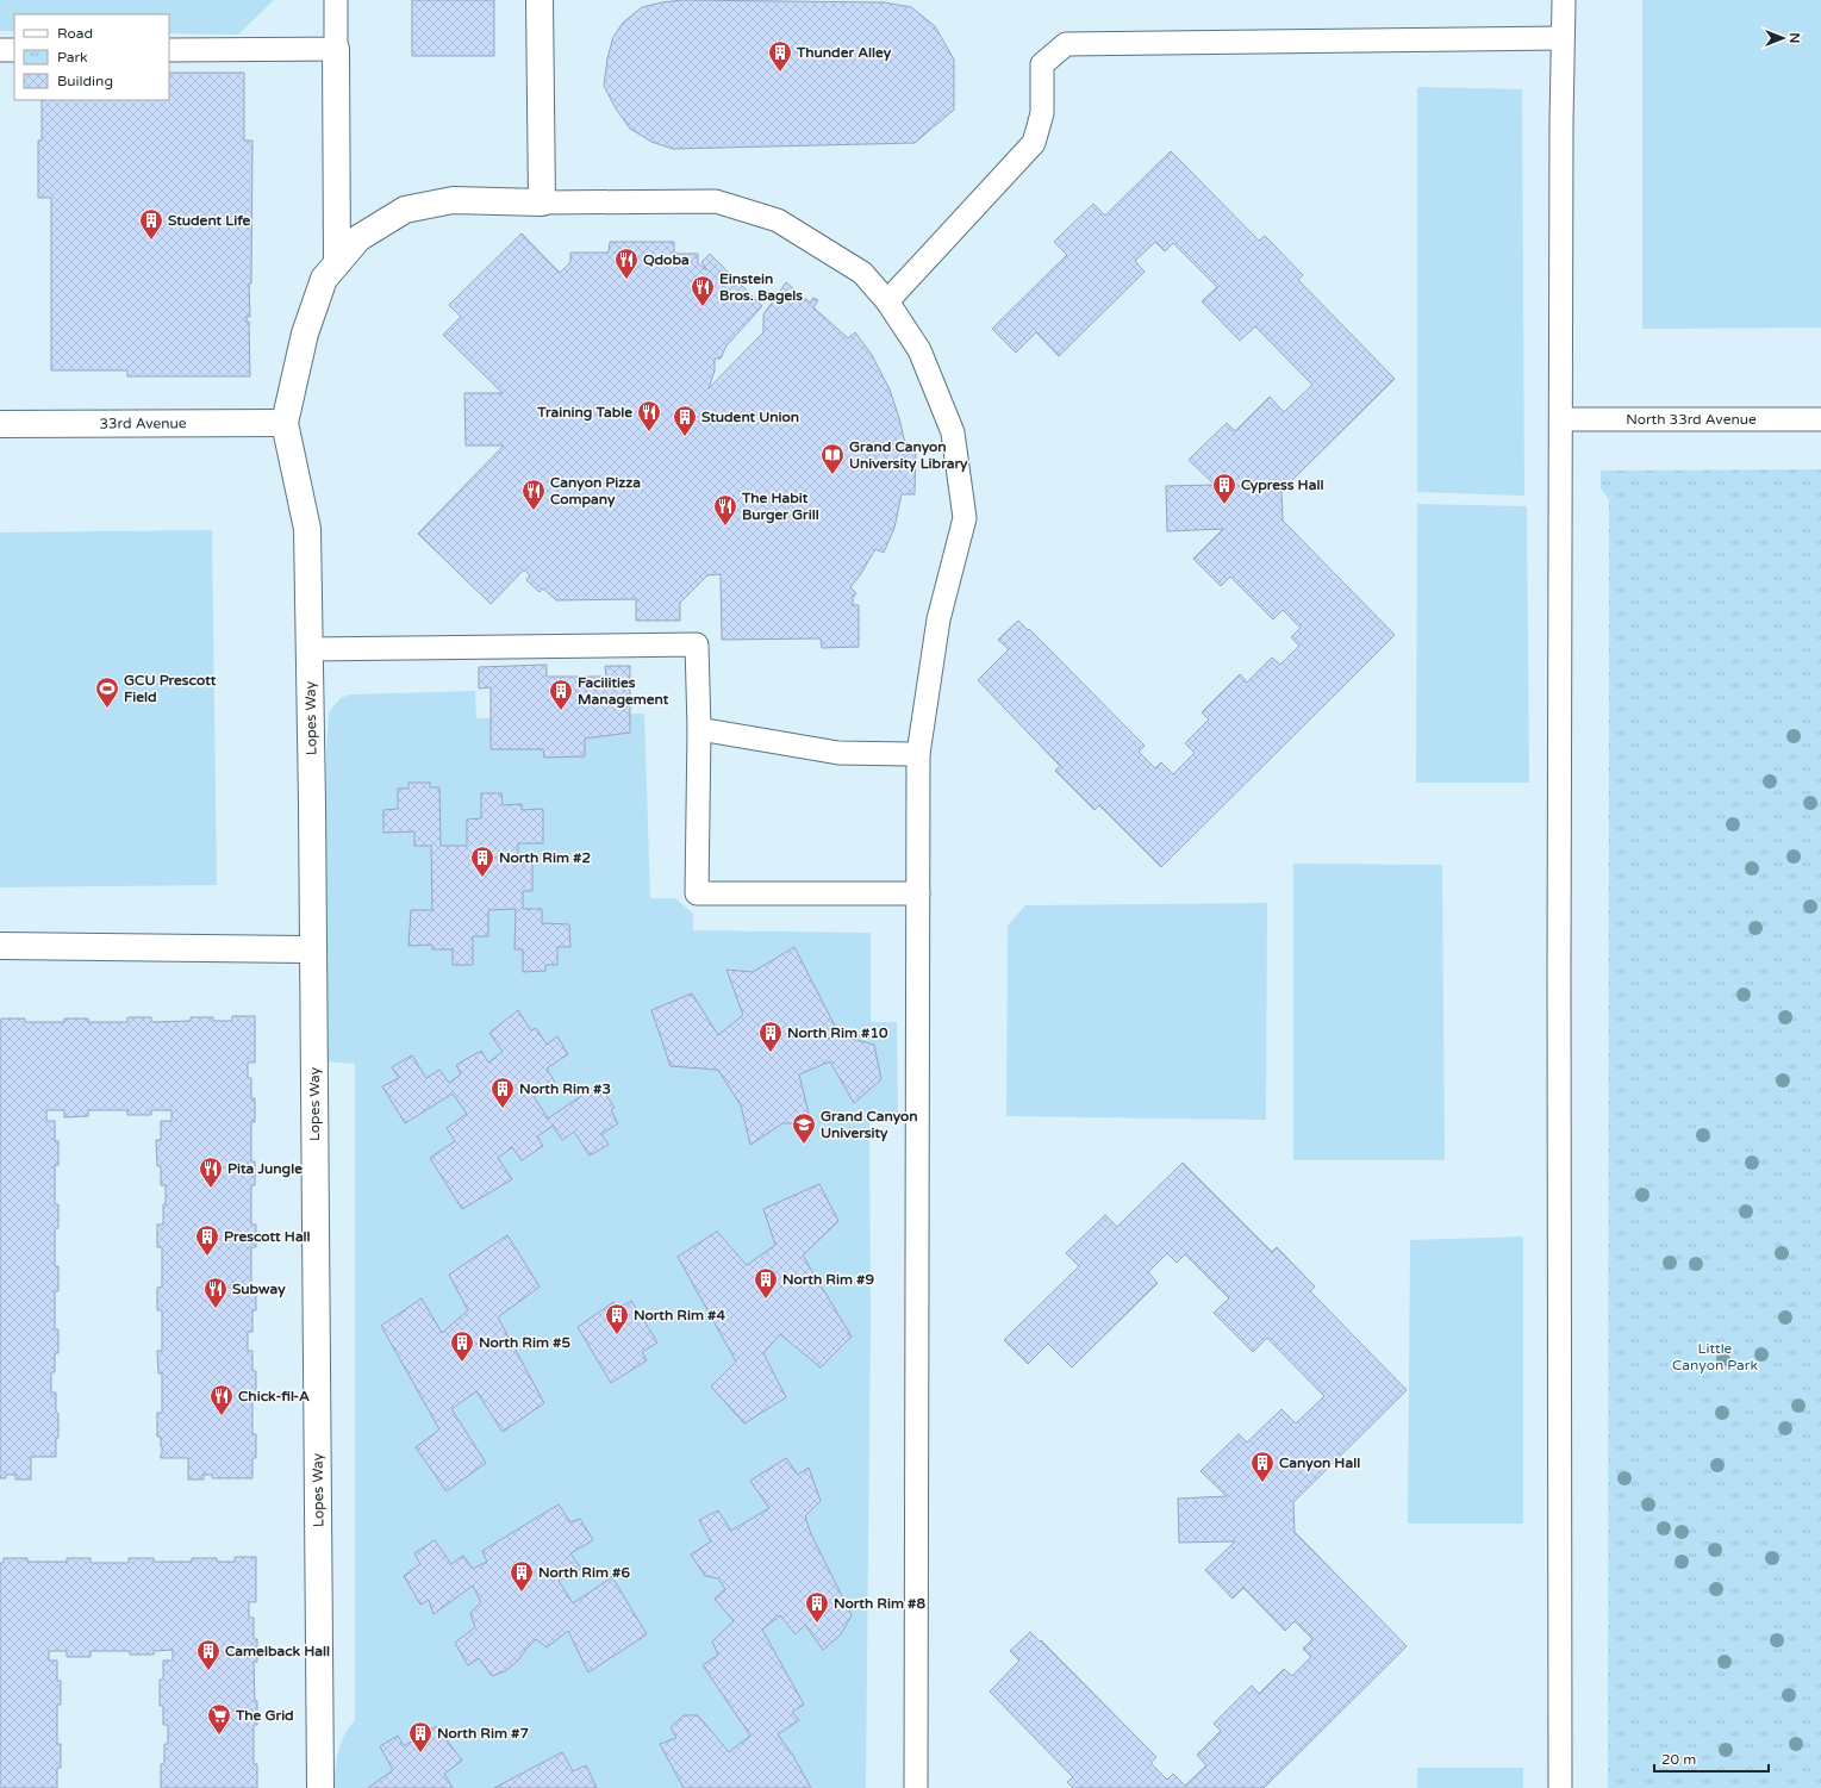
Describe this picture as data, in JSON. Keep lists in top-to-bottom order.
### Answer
{
  "streets": {
    "street": ["33rd Avenue", "Lopes Way"],
    "lane": ["North 33rd Avenue"]
  },
  "crossings": [
    ["33rd Avenue", "Lopes Way"]
  ],
  "parks": ["Little Canyon Park"],
  "places": {
    "building": [
      "Thunder Alley",
      "Student Life",
      "Student Union",
      "Cypress Hall",
      "Facilities Management",
      "North Rim #2",
      "North Rim #10",
      "North Rim #3",
      "Prescott Hall",
      "North Rim #9",
      "North Rim #4",
      "North Rim #5",
      "Canyon Hall",
      "North Rim #6",
      "North Rim #8",
      "Camelback Hall",
      "North Rim #7"
    ],
    "restaurant": [
      "Qdoba",
      "Einstein Bros. Bagels",
      "Training Table",
      "Canyon Pizza Company",
      "The Habit Burger Grill",
      "Pita Jungle",
      "Subway",
      "Chick-fil-A"
    ],
    "library": ["Grand Canyon University Library"],
    "sports": ["GCU Prescott Field"],
    "school or university": ["Grand Canyon University"],
    "supermarket": ["The Grid"]
  },
  "legend": ["Road", "Park", "Building"],
  "scale_bar": "20 m",
  "north": "right"
}
